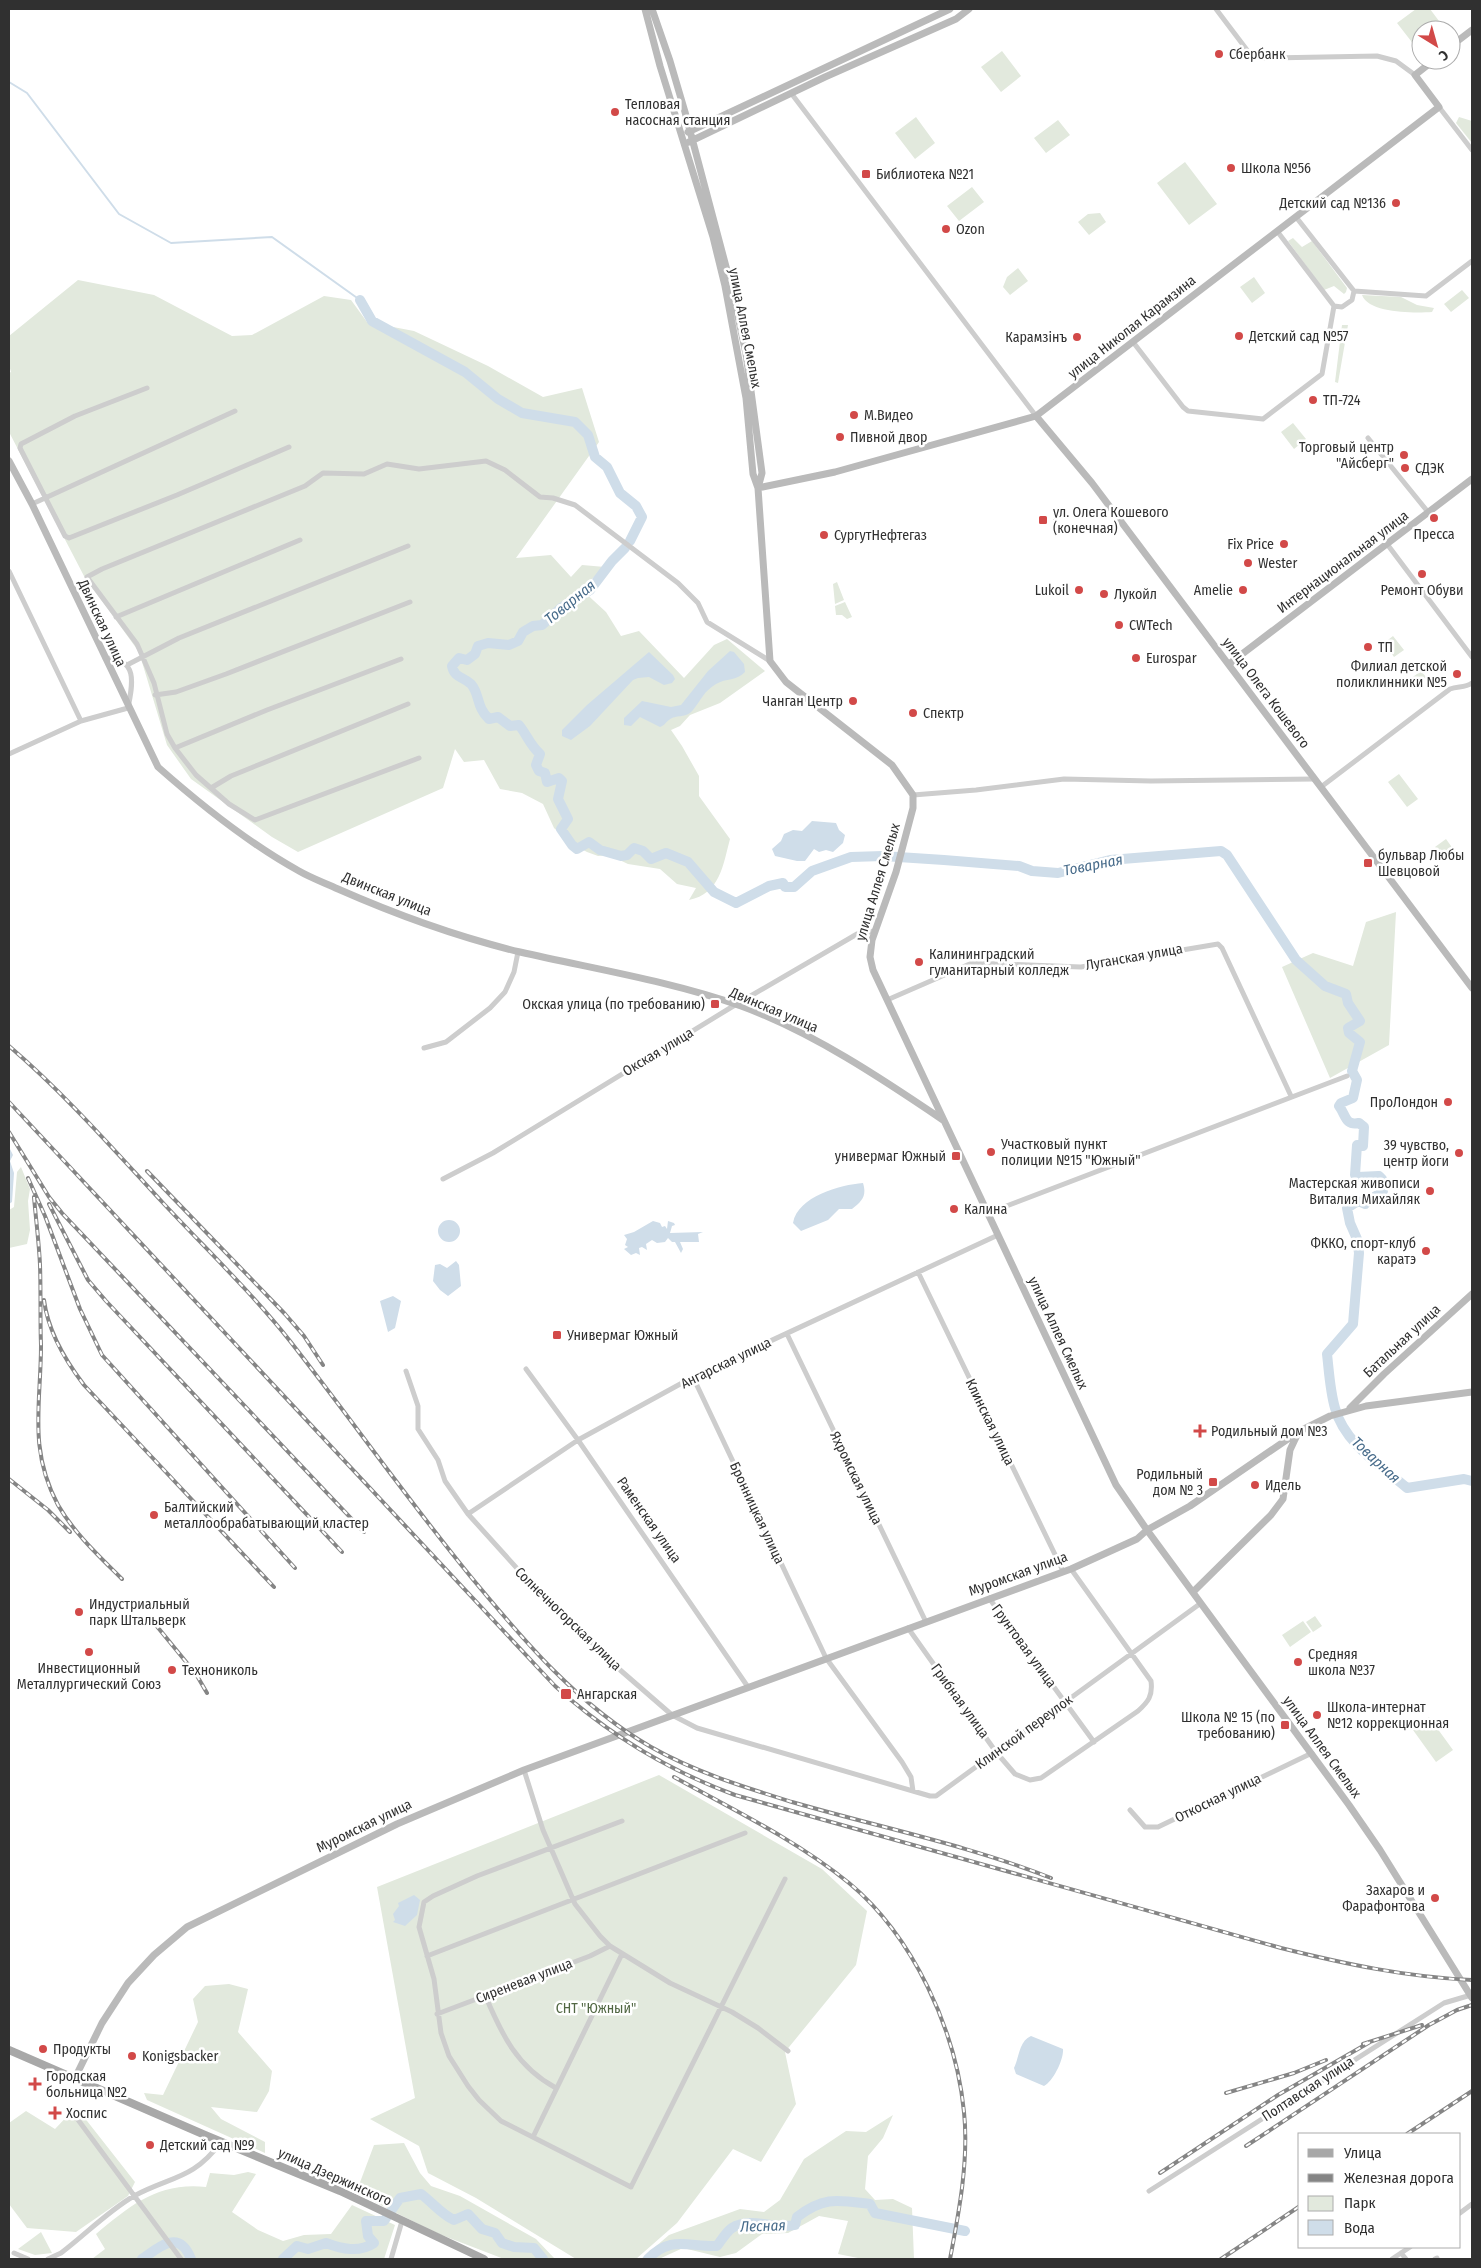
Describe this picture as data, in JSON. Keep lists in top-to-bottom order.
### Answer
{
  "streets": {
    "main road": [
      "улица Николая Карамзина",
      "улица Аллея Смелых",
      "Интернациональная улица",
      "Двинская улица",
      "улица Олега Кошевого",
      "Батальная улица",
      "Муромская улица",
      "улица Дзержинского"
    ],
    "street": [
      "Луганская улица",
      "Окская улица",
      "Ангарская улица",
      "Клинская улица",
      "Яхромская улица",
      "Бронницкая улица",
      "Раменская улица",
      "Солнечногорская улица",
      "Грунтовая улица",
      "Грибная улица",
      "Клинской переулок",
      "Откосная улица",
      "Сиреневая улица",
      "Полтавская улица"
    ]
  },
  "crossings": [
    ["улица Николая Карамзина", "улица Аллея Смелых"],
    ["улица Николая Карамзина", "улица Олега Кошевого"],
    ["улица Аллея Смелых", "Двинская улица"],
    ["улица Аллея Смелых", "Луганская улица"],
    ["улица Аллея Смелых", "Окская улица"],
    ["улица Аллея Смелых", "Ангарская улица"],
    ["улица Аллея Смелых", "Муромская улица"],
    ["улица Аллея Смелых", "Клинской переулок"],
    ["улица Аллея Смелых", "Откосная улица"],
    ["улица Аллея Смелых", "Полтавская улица"],
    ["Интернациональная улица", "улица Олега Кошевого"],
    ["Двинская улица", "Окская улица"],
    ["Батальная улица", "Муромская улица"],
    ["Ангарская улица", "Клинская улица"],
    ["Ангарская улица", "Яхромская улица"],
    ["Ангарская улица", "Бронницкая улица"],
    ["Ангарская улица", "Раменская улица"],
    ["Ангарская улица", "Солнечногорская улица"],
    ["Клинская улица", "Муромская улица"],
    ["Яхромская улица", "Муромская улица"],
    ["Бронницкая улица", "Муромская улица"],
    ["Раменская улица", "Муромская улица"],
    ["Муромская улица", "Солнечногорская улица"],
    ["Муромская улица", "Грунтовая улица"],
    ["Муромская улица", "Грибная улица"],
    ["Муромская улица", "улица Дзержинского"],
    ["Солнечногорская улица", "Клинской переулок"],
    ["Грунтовая улица", "Грибная улица"],
    ["Грунтовая улица", "Клинской переулок"],
    ["Грибная улица", "Клинской переулок"]
  ],
  "water": ["Товарная", "Лесная"],
  "parks": ["СНТ \"Южный\""],
  "places": {
    "other": [
      "Сбербанк",
      "Тепловая насосная станция",
      "Школа №56",
      "Детский сад №136",
      "Ozon",
      "Детский сад №57",
      "Карамзiнъ",
      "ТП-724",
      "M.Видео",
      "Пивной двор",
      "Торговый центр \"Айсберг\"",
      "СДЭК",
      "Пресса",
      "СургутНефтегаз",
      "Fix Price",
      "Wester",
      "Ремонт Обуви",
      "Lukoil",
      "Amelie",
      "Лукойл",
      "CWTech",
      "ТП",
      "Eurospar",
      "Филиал детской поликлинники №5",
      "Чанган Центр",
      "Спектр",
      "Калининградский гуманитарный колледж",
      "ПроЛондон",
      "Участковый пункт полиции №15 \"Южный\"",
      "39 чувство, центр йоги",
      "Мастерская живописи Виталия Михайляк",
      "Калина",
      "ФККО, спорт-клуб каратэ",
      "Идель",
      "Балтийский металлообрабатывающий кластер",
      "Индустриальный парк Штальверк",
      "Инвестиционный Металлургический Союз",
      "Средняя школа №37",
      "Технониколь",
      "Школа-интернат №12 коррекционная",
      "Захаров и Фарафонтова",
      "Продукты",
      "Konigsbacker",
      "Детский сад №9"
    ],
    "transit": [
      "Библиотека №21",
      "ул. Олега Кошевого (конечная)",
      "бульвар Любы Шевцовой",
      "Окская улица (по требованию)",
      "универмаг Южный",
      "Универмаг Южный",
      "Родильный дом № 3",
      "Ангарская",
      "Школа № 15 (по требованию)"
    ],
    "health": ["Родильный дом №3", "Городская больница №2", "Хоспис"]
  },
  "legend": [
    "Улица",
    "Железная дорога",
    "Парк",
    "Вода"
  ],
  "north": "bottom right"
}
